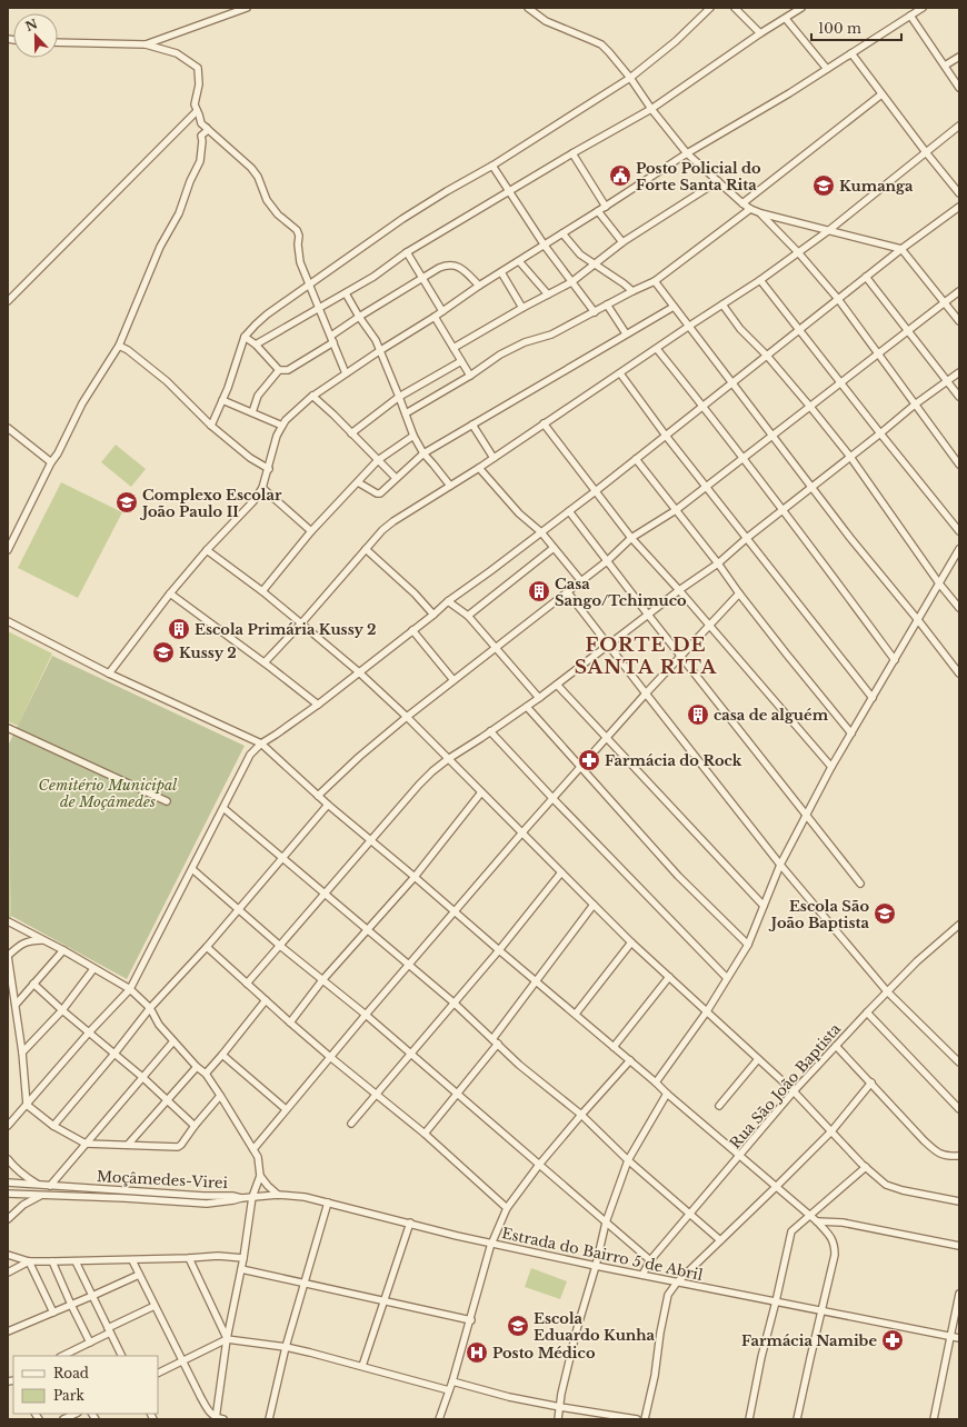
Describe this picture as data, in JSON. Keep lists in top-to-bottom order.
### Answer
{
  "streets": {
    "street": ["Rua São João Baptista", "Moçâmedes-Virei", "Estrada do Bairro 5 de Abril"]
  },
  "crossings": [
    ["Rua São João Baptista", "Estrada do Bairro 5 de Abril"],
    ["Moçâmedes-Virei", "Estrada do Bairro 5 de Abril"]
  ],
  "districts": ["FORTE DE SANTA RITA"],
  "parks": ["Cemitério Municipal de Moçâmedes"],
  "places": {
    "public building": ["Posto Policial do Forte Santa Rita"],
    "school or university": [
      "Kumanga",
      "Complexo Escolar João Paulo II",
      "Kussy 2",
      "Escola São João Baptista",
      "Escola Eduardo Kunha"
    ],
    "building": ["Casa Sango/Tchimuco", "Escola Primária Kussy 2", "casa de alguém"],
    "pharmacy": ["Farmácia do Rock", "Farmácia Namibe"],
    "hospital": ["Posto Médico"]
  },
  "legend": ["Road", "Park"],
  "scale_bar": "100 m",
  "north": "top"
}
